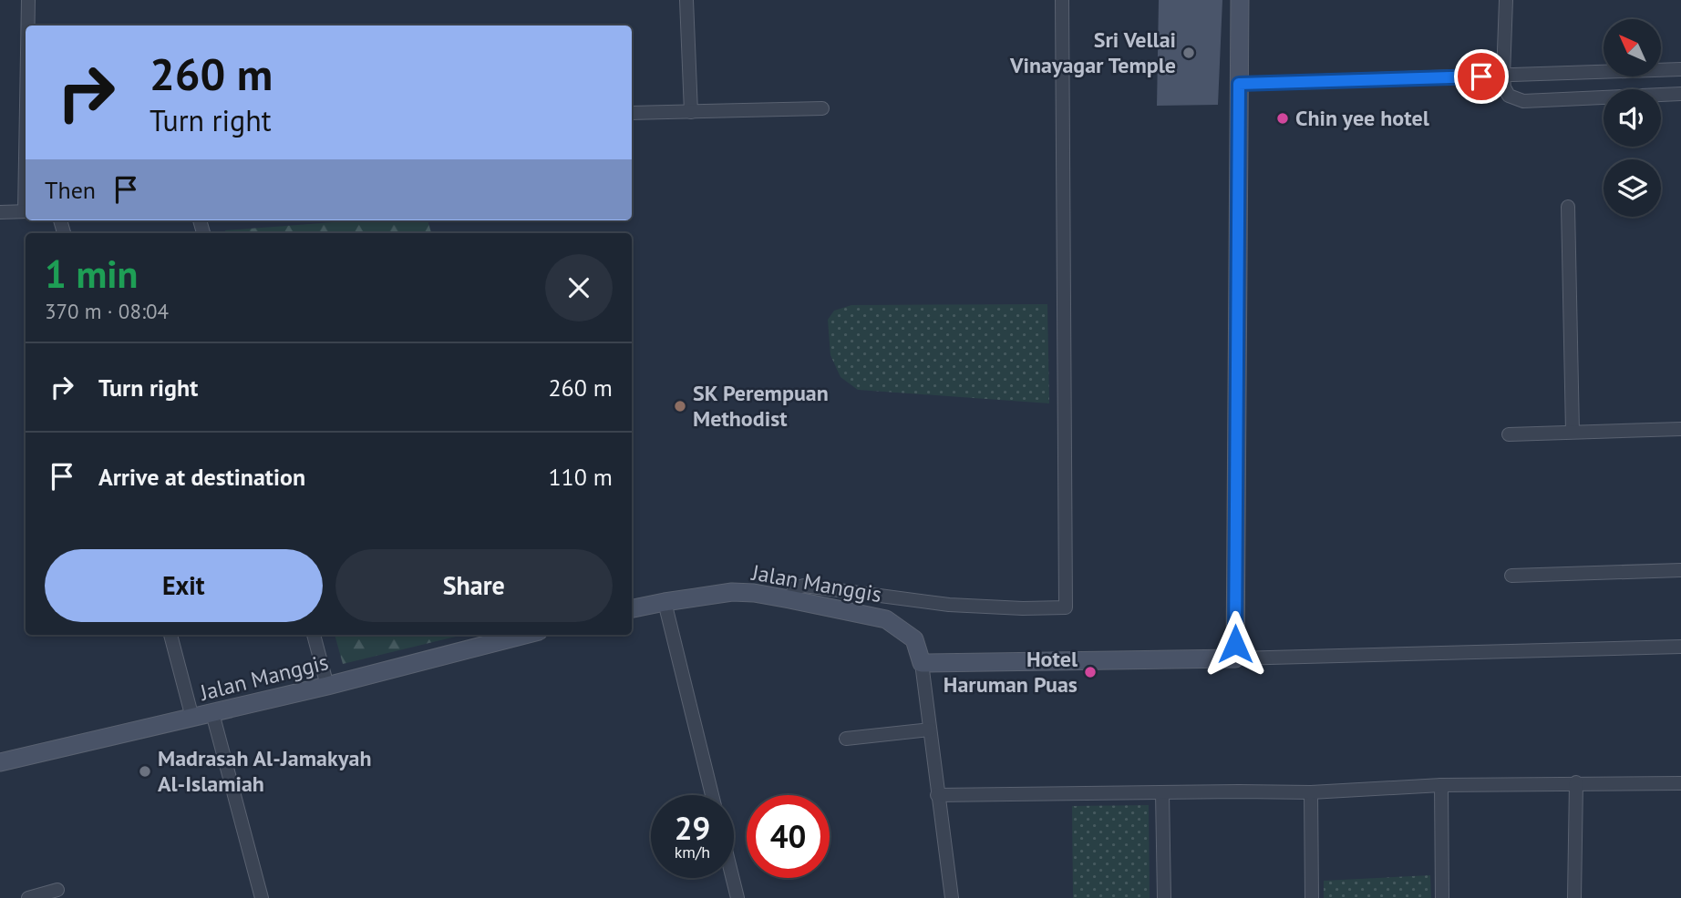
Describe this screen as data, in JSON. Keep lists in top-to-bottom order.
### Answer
{
  "streets": {
    "street": ["Jalan Manggis"]
  },
  "places": [
    "Sri Vellai Vinayagar Temple",
    "Chin yee hotel",
    "SK Perempuan Methodist",
    "Hotel Haruman Puas",
    "Madrasah Al-Jamakyah Al-Islamiah"
  ],
  "north": "top left",
  "page": {
    "turn": ["260 m", "Turn right"],
    "then": "Then",
    "heading": ["1 min", "370 m · 08:04"],
    "list": [
      {
        "name": "Turn right",
        "value": "260 m"
      },
      {
        "name": "Arrive at destination",
        "value": "110 m"
      }
    ],
    "buttons": ["Exit", "Share"],
    "speed": "29 km/h",
    "limit": "40"
  }
}
